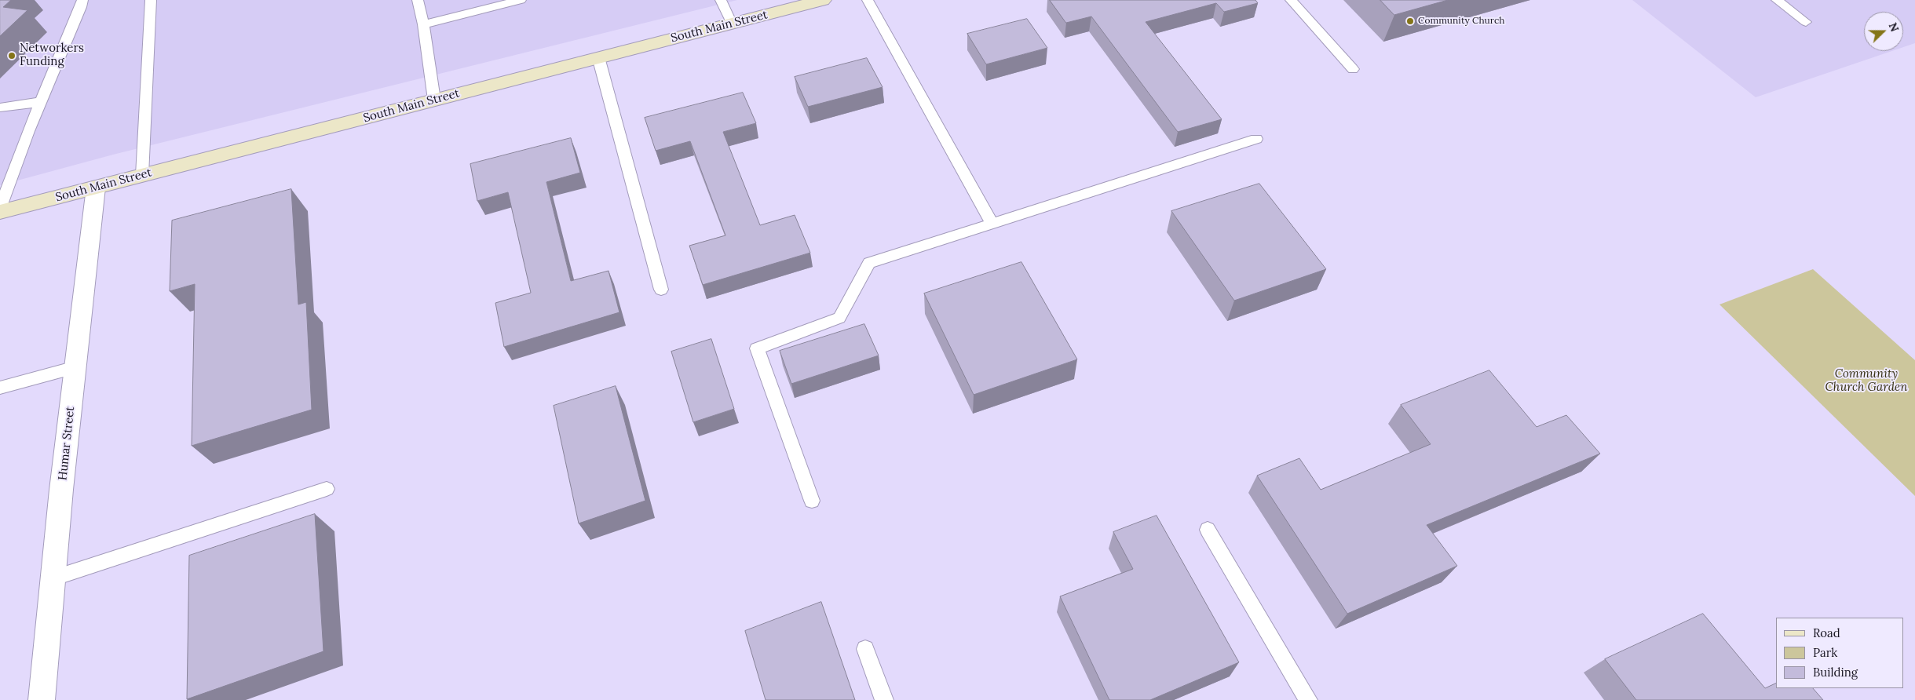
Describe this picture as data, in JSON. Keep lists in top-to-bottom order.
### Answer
{
  "streets": {
    "main road": ["South Main Street"],
    "street": ["Humar Street"]
  },
  "crossings": [
    ["South Main Street", "Humar Street"]
  ],
  "parks": ["Community Church Garden"],
  "places": ["Community Church", "Networkers Funding"],
  "legend": ["Road", "Park", "Building"],
  "north": "right"
}
